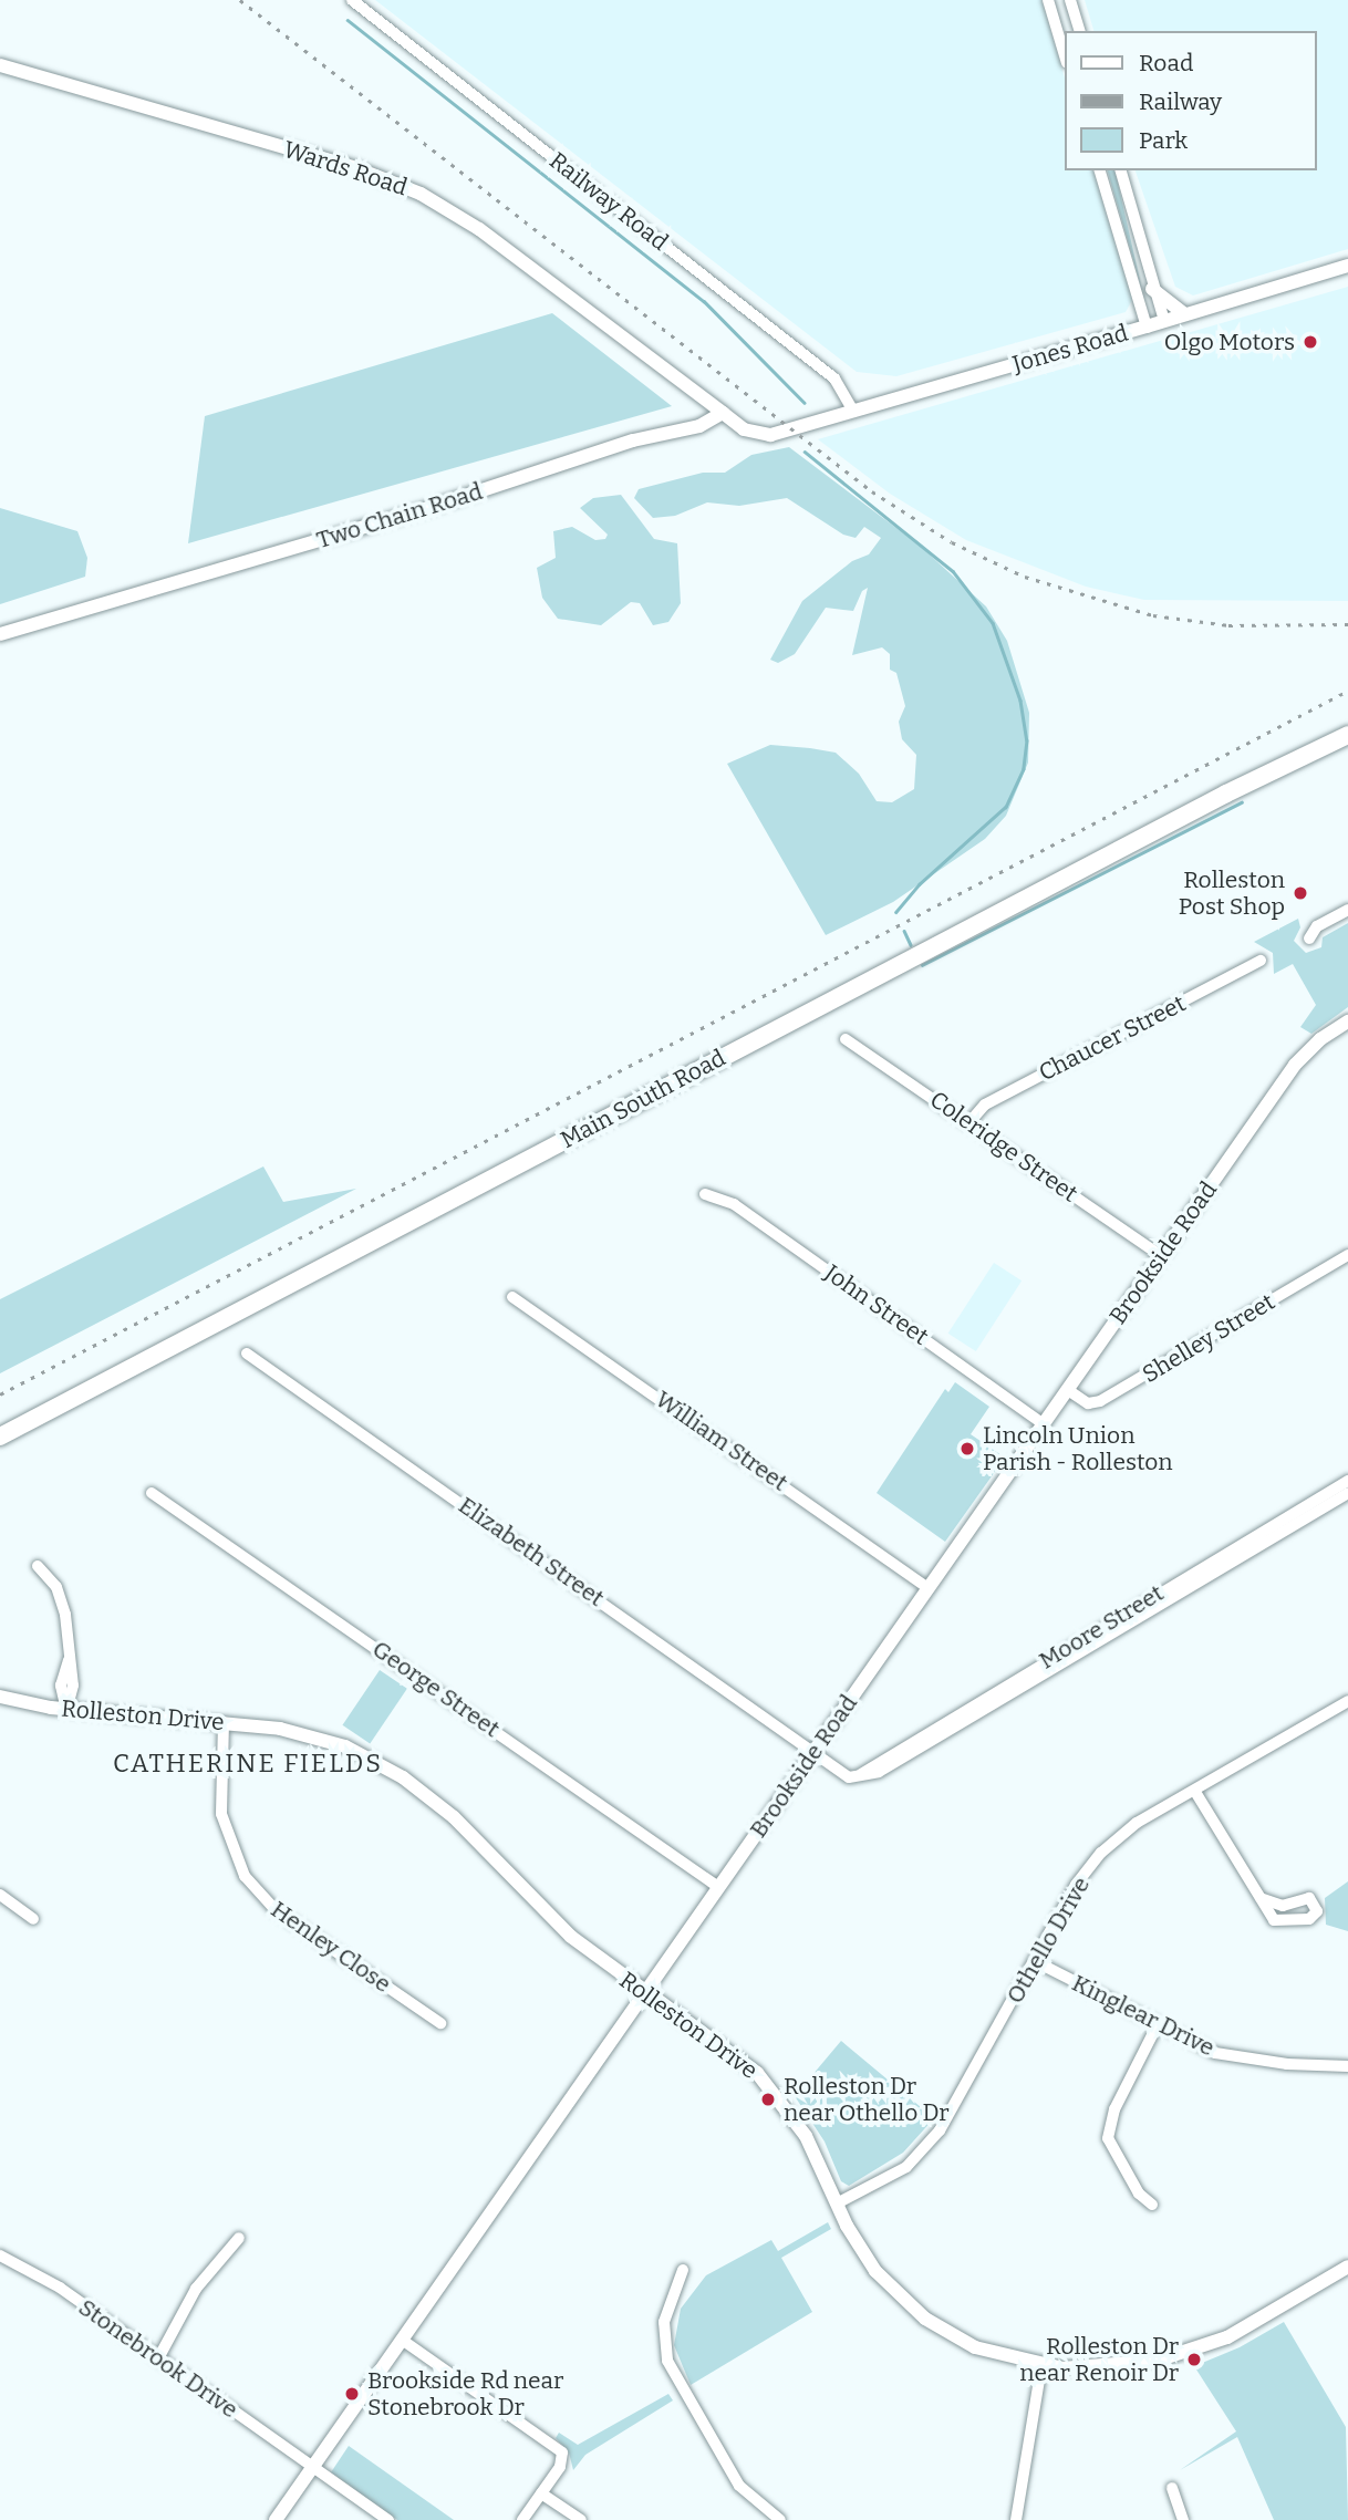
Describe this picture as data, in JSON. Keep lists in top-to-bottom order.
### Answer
{
  "streets": {
    "highway": ["Main South Road"],
    "street": [
      "Wards Road",
      "Railway Road",
      "Jones Road",
      "Two Chain Road",
      "Chaucer Street",
      "Coleridge Street",
      "Brookside Road",
      "John Street",
      "Shelley Street",
      "William Street",
      "Elizabeth Street",
      "Moore Street",
      "George Street",
      "Rolleston Drive",
      "Othello Drive",
      "Henley Close",
      "Kinglear Drive",
      "Stonebrook Drive"
    ]
  },
  "crossings": [
    ["Wards Road", "Jones Road"],
    ["Wards Road", "Two Chain Road"],
    ["Railway Road", "Jones Road"],
    ["Jones Road", "Two Chain Road"],
    ["Chaucer Street", "Coleridge Street"],
    ["Coleridge Street", "Brookside Road"],
    ["Brookside Road", "John Street"],
    ["Brookside Road", "Shelley Street"],
    ["Brookside Road", "William Street"],
    ["Brookside Road", "Elizabeth Street"],
    ["Brookside Road", "George Street"],
    ["Brookside Road", "Rolleston Drive"],
    ["Brookside Road", "Stonebrook Drive"],
    ["Rolleston Drive", "Othello Drive"],
    ["Rolleston Drive", "Henley Close"],
    ["Othello Drive", "Kinglear Drive"]
  ],
  "districts": ["CATHERINE FIELDS"],
  "places": [
    "Olgo Motors",
    "Rolleston Post Shop",
    "Lincoln Union Parish - Rolleston",
    "Rolleston Dr near Othello Dr",
    "Rolleston Dr near Renoir Dr",
    "Brookside Rd near Stonebrook Dr"
  ],
  "legend": ["Road", "Railway", "Park"]
}
